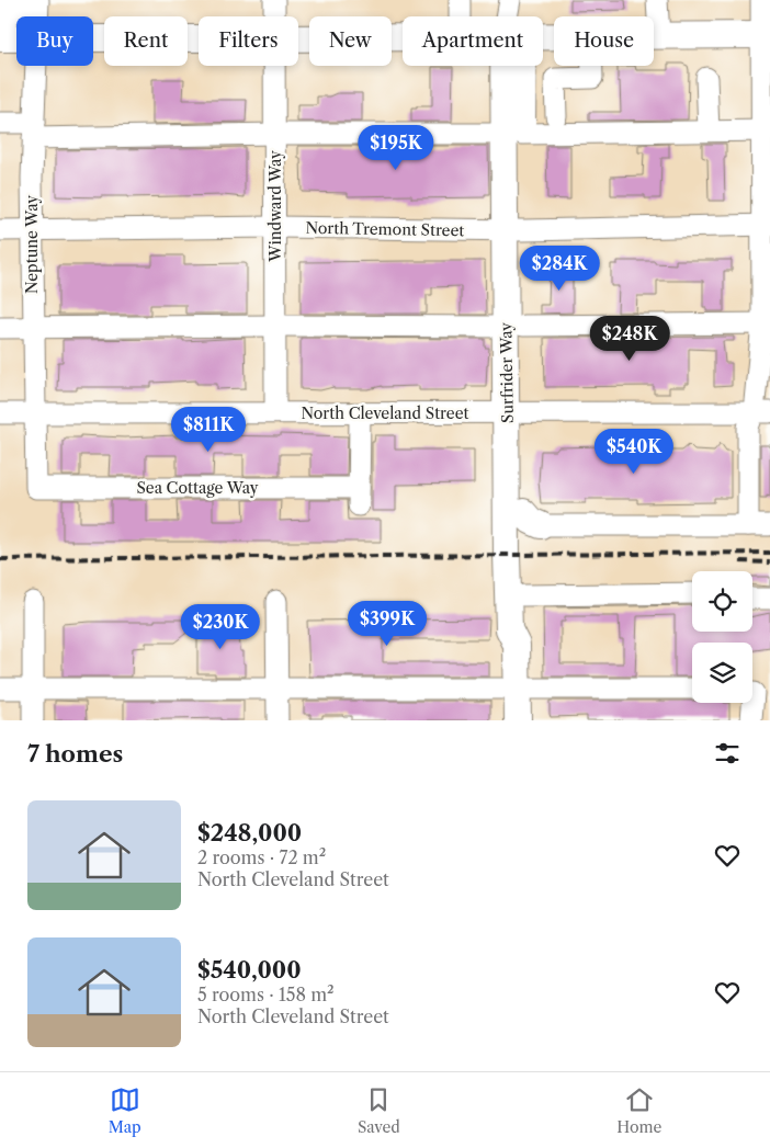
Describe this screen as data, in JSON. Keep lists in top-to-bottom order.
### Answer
{
  "streets": {
    "main road": ["Surfrider Way"],
    "street": [
      "Windward Way",
      "North Tremont Street",
      "Neptune Way",
      "North Cleveland Street",
      "Sea Cottage Way"
    ]
  },
  "crossings": [
    ["Windward Way", "North Tremont Street"],
    ["Windward Way", "North Cleveland Street"],
    ["North Tremont Street", "Neptune Way"],
    ["North Tremont Street", "Surfrider Way"],
    ["Neptune Way", "North Cleveland Street"],
    ["Neptune Way", "Sea Cottage Way"],
    ["Surfrider Way", "North Cleveland Street"],
    ["North Cleveland Street", "Sea Cottage Way"]
  ],
  "page": {
    "chip": [
      "Buy",
      "Rent",
      "Filters",
      "New",
      "Apartment",
      "House"
    ],
    "price": [
      "$195K",
      "$284K",
      "$248K",
      "$811K",
      "$540K",
      "$399K",
      "$230K"
    ],
    "heading": "7 homes",
    "list": [
      {
        "name": "$248,000",
        "note": "2 rooms · 72 m² · North Cleveland Street"
      },
      {
        "name": "$540,000",
        "note": "5 rooms · 158 m² · North Cleveland Street"
      }
    ],
    "tabs": ["Map", "Saved", "Home"]
  }
}
